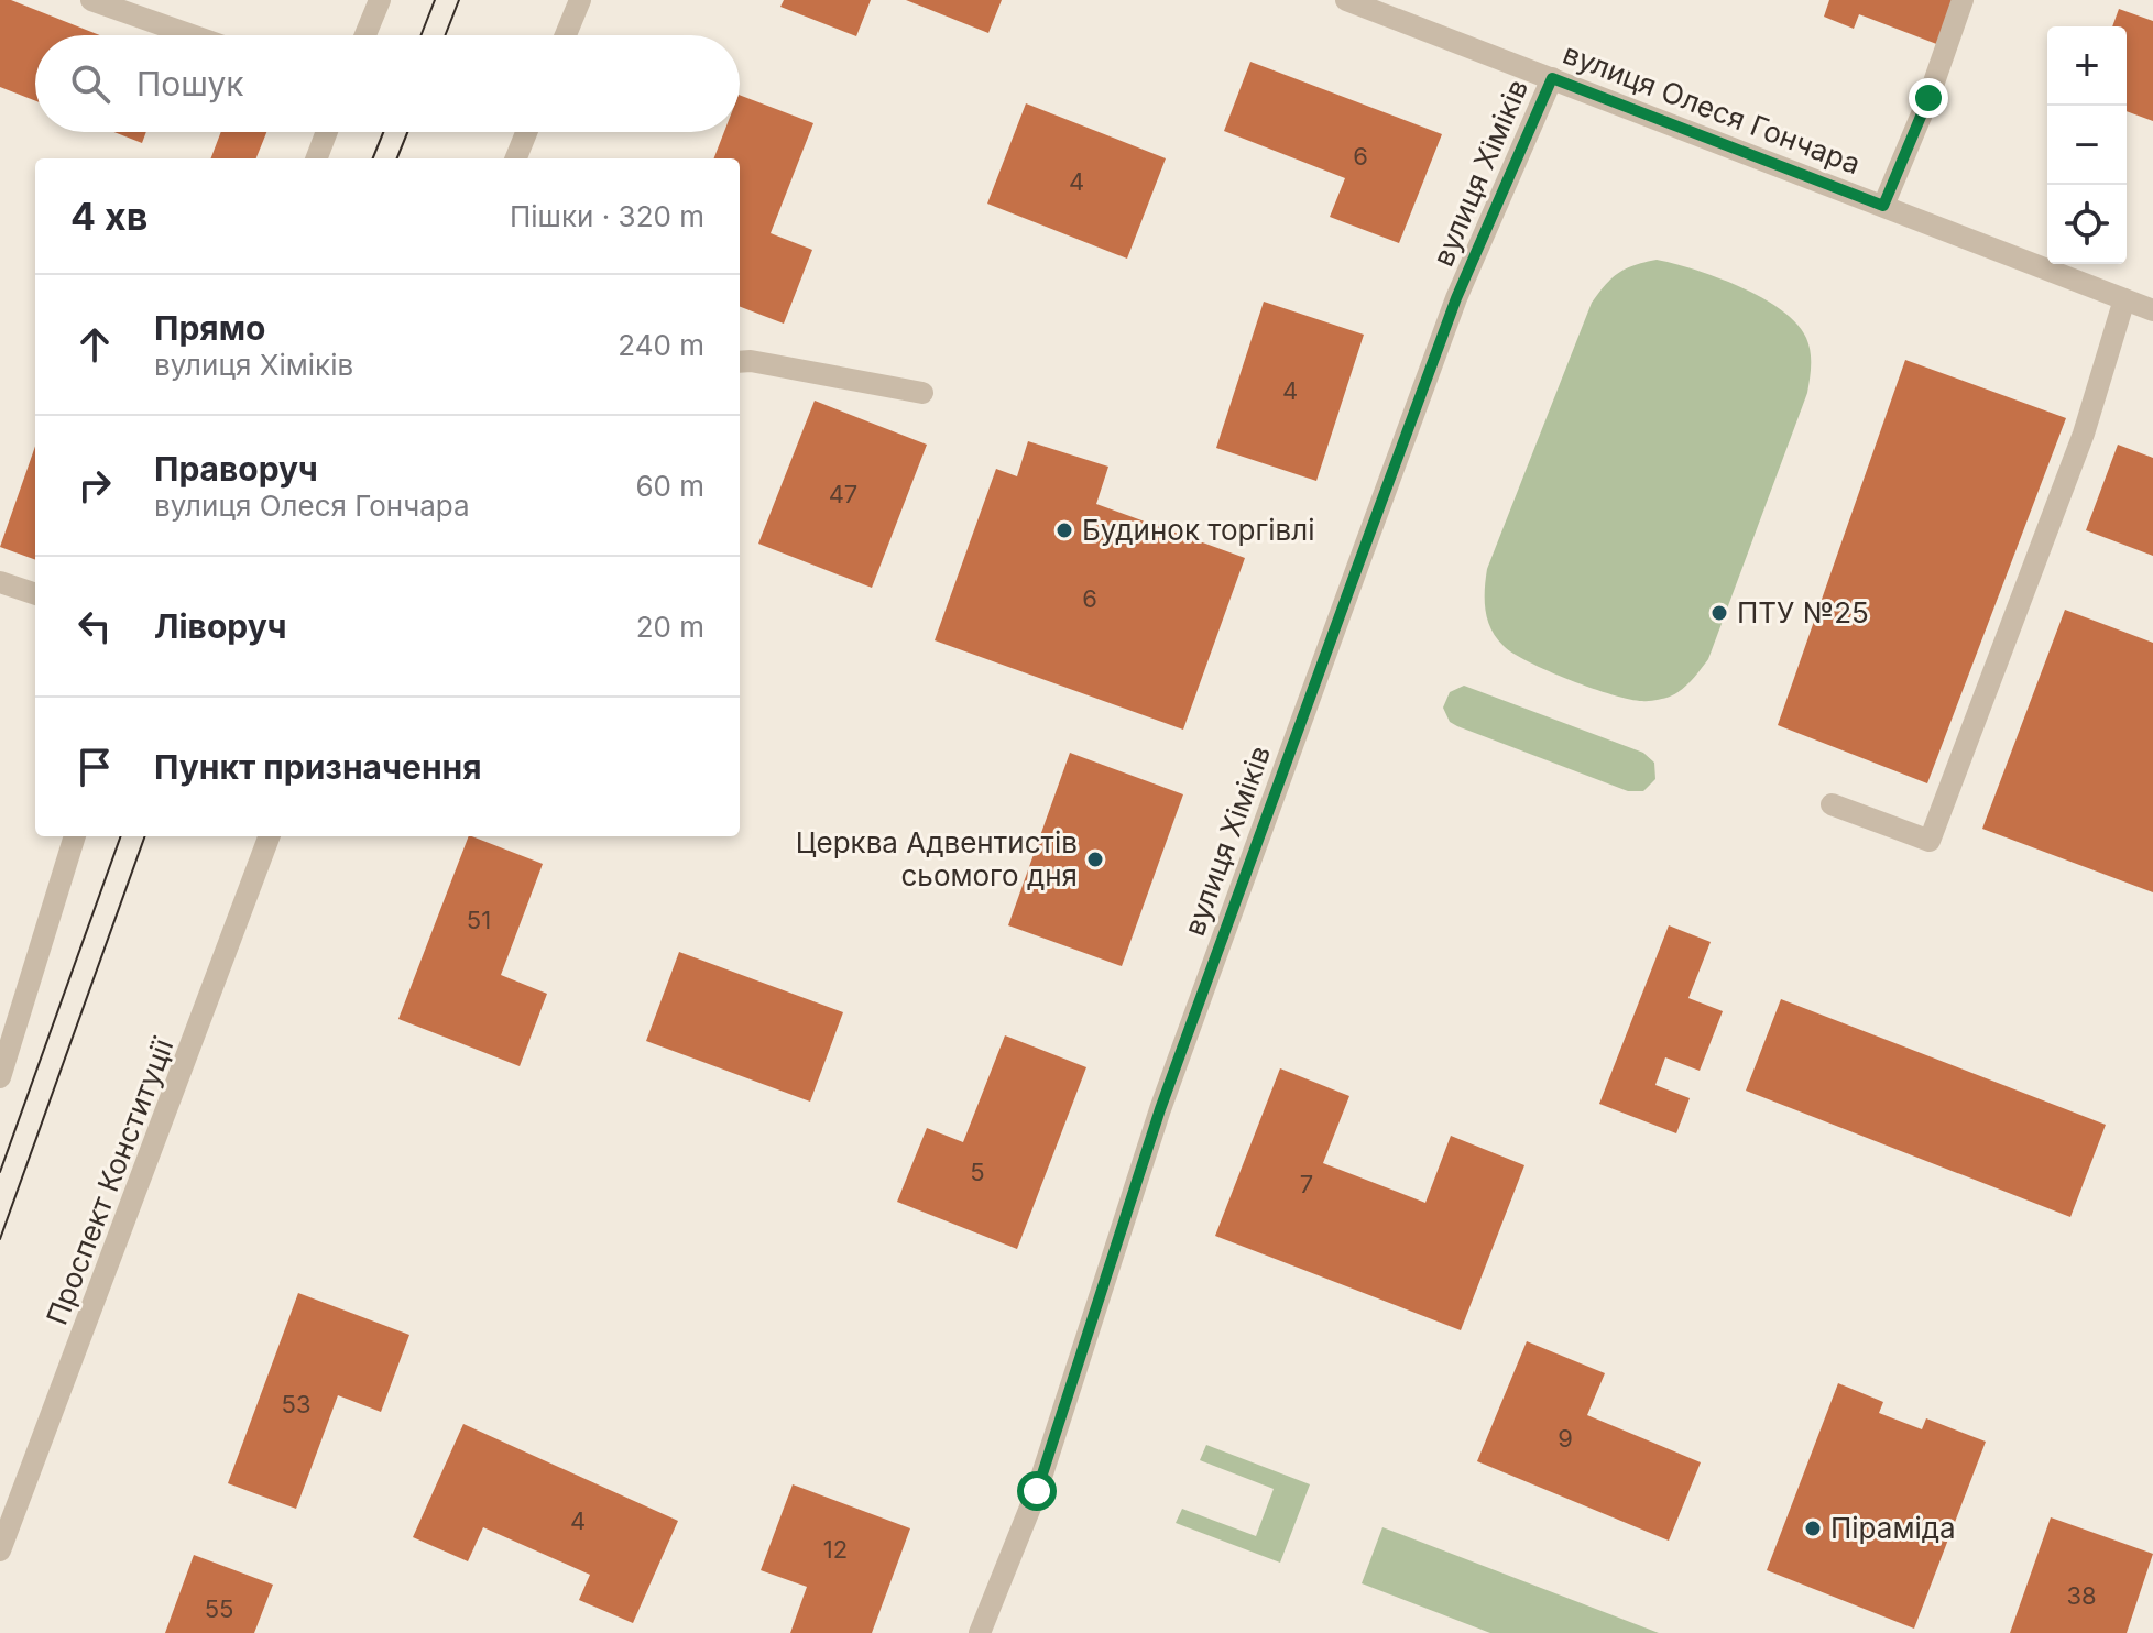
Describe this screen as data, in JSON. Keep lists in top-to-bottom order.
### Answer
{
  "streets": {
    "street": ["вулиця Олеся Гончара", "вулиця Хіміків", "Проспект Конституції"]
  },
  "crossings": [
    ["вулиця Олеся Гончара", "вулиця Хіміків"]
  ],
  "places": [
    "Будинок торгівлі",
    "ПТУ №25",
    "Церква Адвентистів сьомого дня",
    "Піраміда"
  ],
  "house_numbers": [
    "6",
    "4",
    "4",
    "47",
    "6",
    "51",
    "5",
    "7",
    "53",
    "9",
    "4",
    "12",
    "38",
    "55"
  ],
  "page": {
    "map_buttons": ["+", "−"],
    "search": "Пошук",
    "heading": ["4 хв", "Пішки · 320 m"],
    "list": [
      ["Прямо", "вулиця Хіміків", "240 m"],
      ["Праворуч", "вулиця Олеся Гончара", "60 m"],
      ["Ліворуч", "20 m"],
      "Пункт призначення"
    ]
  }
}
